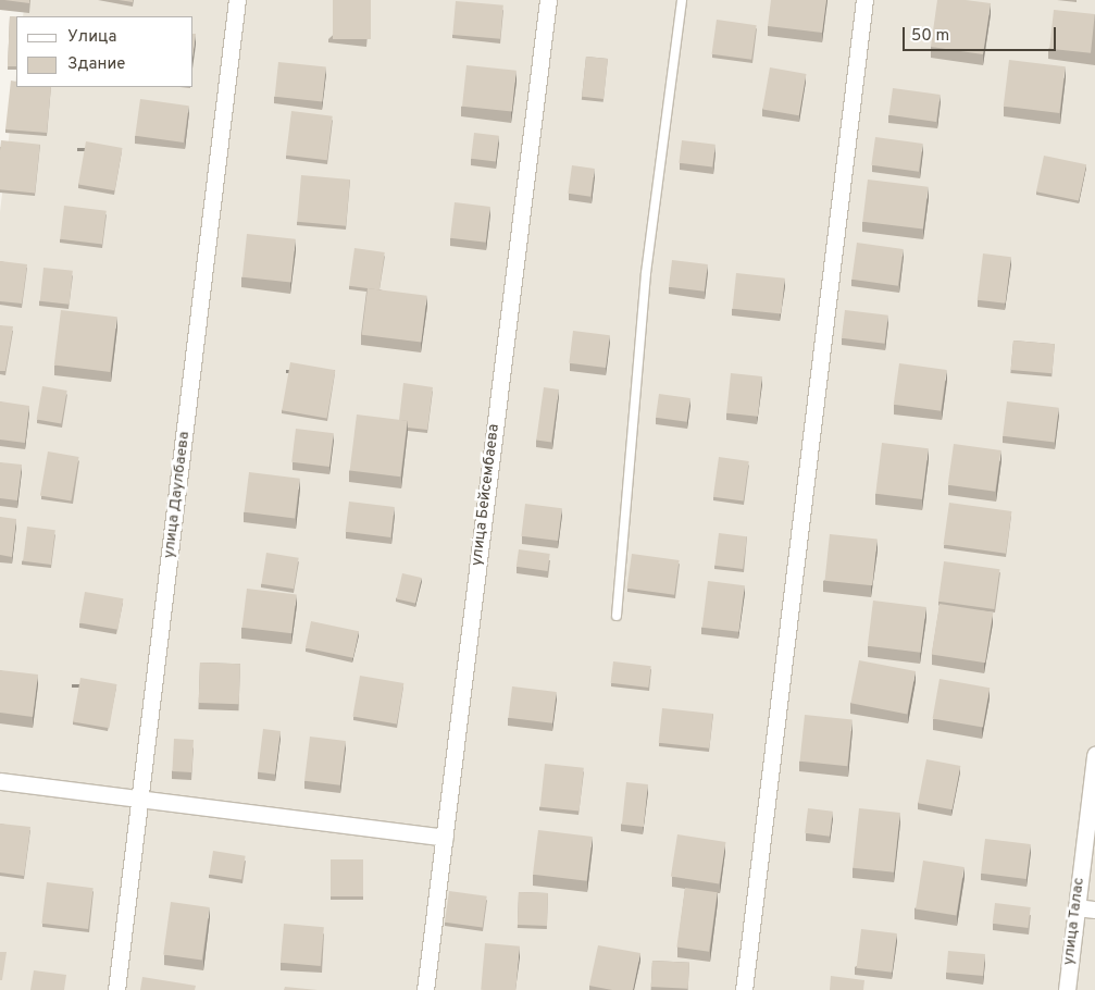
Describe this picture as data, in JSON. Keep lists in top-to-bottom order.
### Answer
{
  "streets": {
    "street": ["улица Даулбаева", "улица Бейсембаева", "улица Талас"]
  },
  "legend": ["Улица", "Здание"],
  "scale_bar": "50 m"
}
